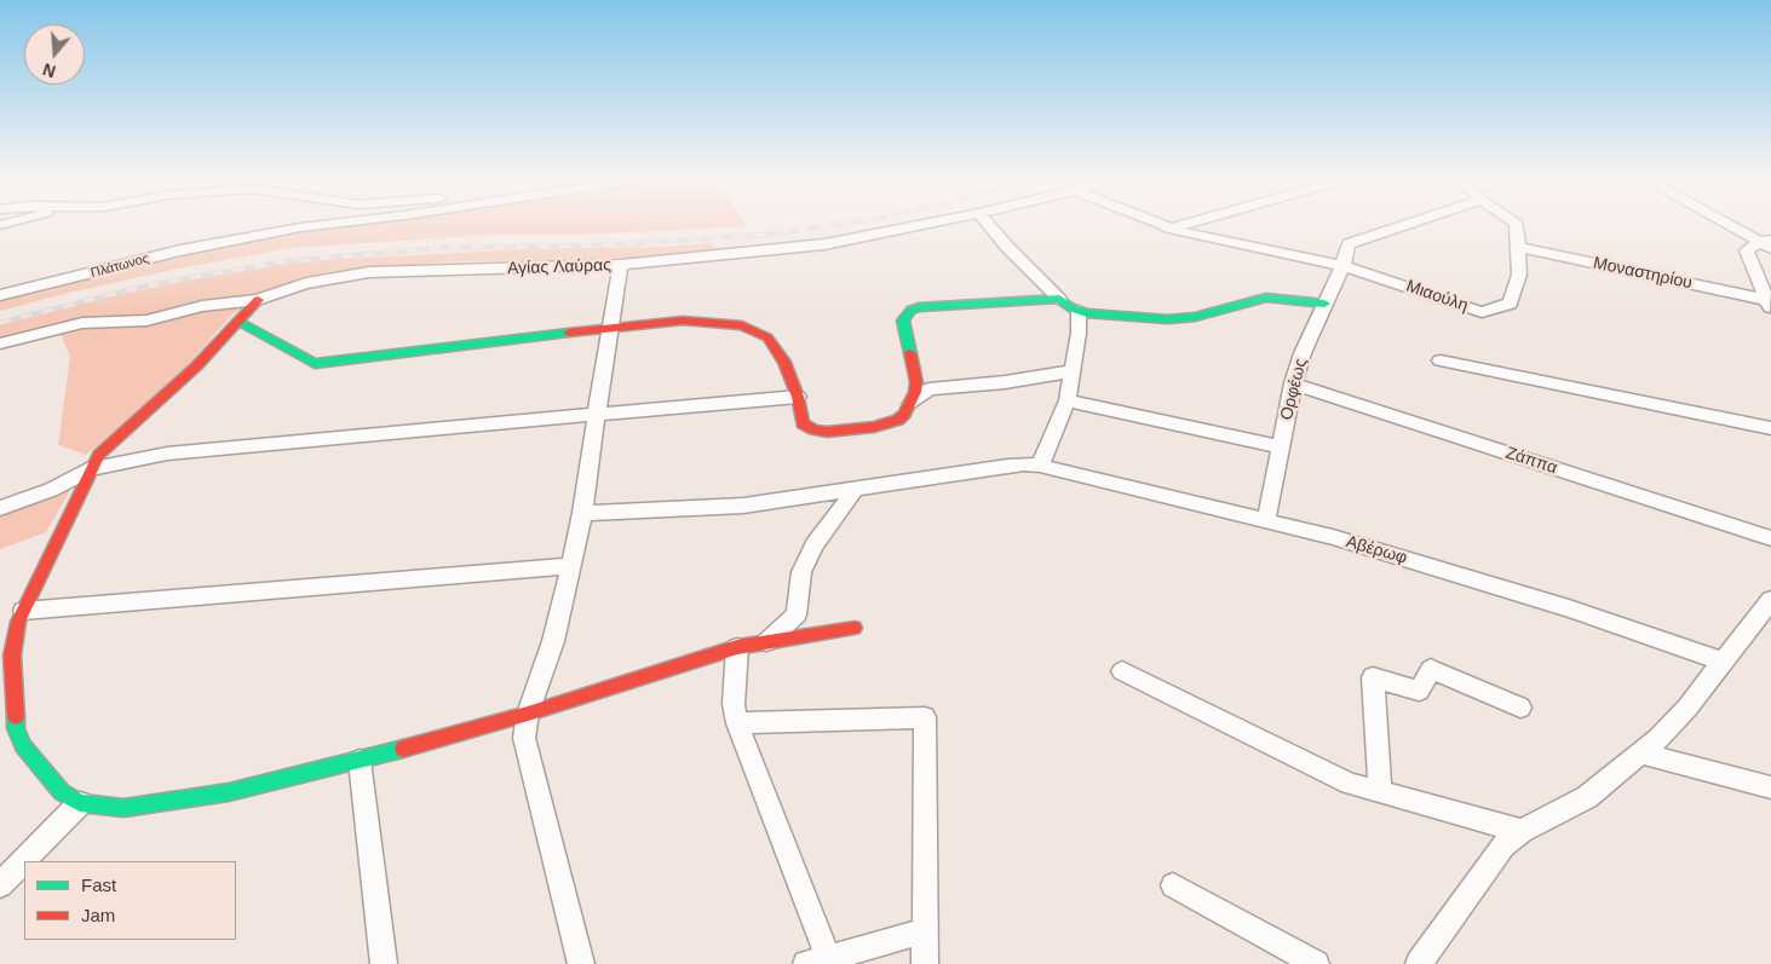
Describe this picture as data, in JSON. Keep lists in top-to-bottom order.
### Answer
{
  "streets": {
    "street": [
      "Πλάτωνος",
      "Αγίας Λαύρας",
      "Μοναστηρίου",
      "Μιαούλη",
      "Ορφέως",
      "Ζάππα",
      "Αβέρωφ"
    ]
  },
  "crossings": [
    ["Μοναστηρίου", "Μιαούλη"],
    ["Μιαούλη", "Ορφέως"],
    ["Ορφέως", "Ζάππα"],
    ["Ορφέως", "Αβέρωφ"]
  ],
  "legend": ["Fast", "Jam"],
  "north": "bottom"
}
